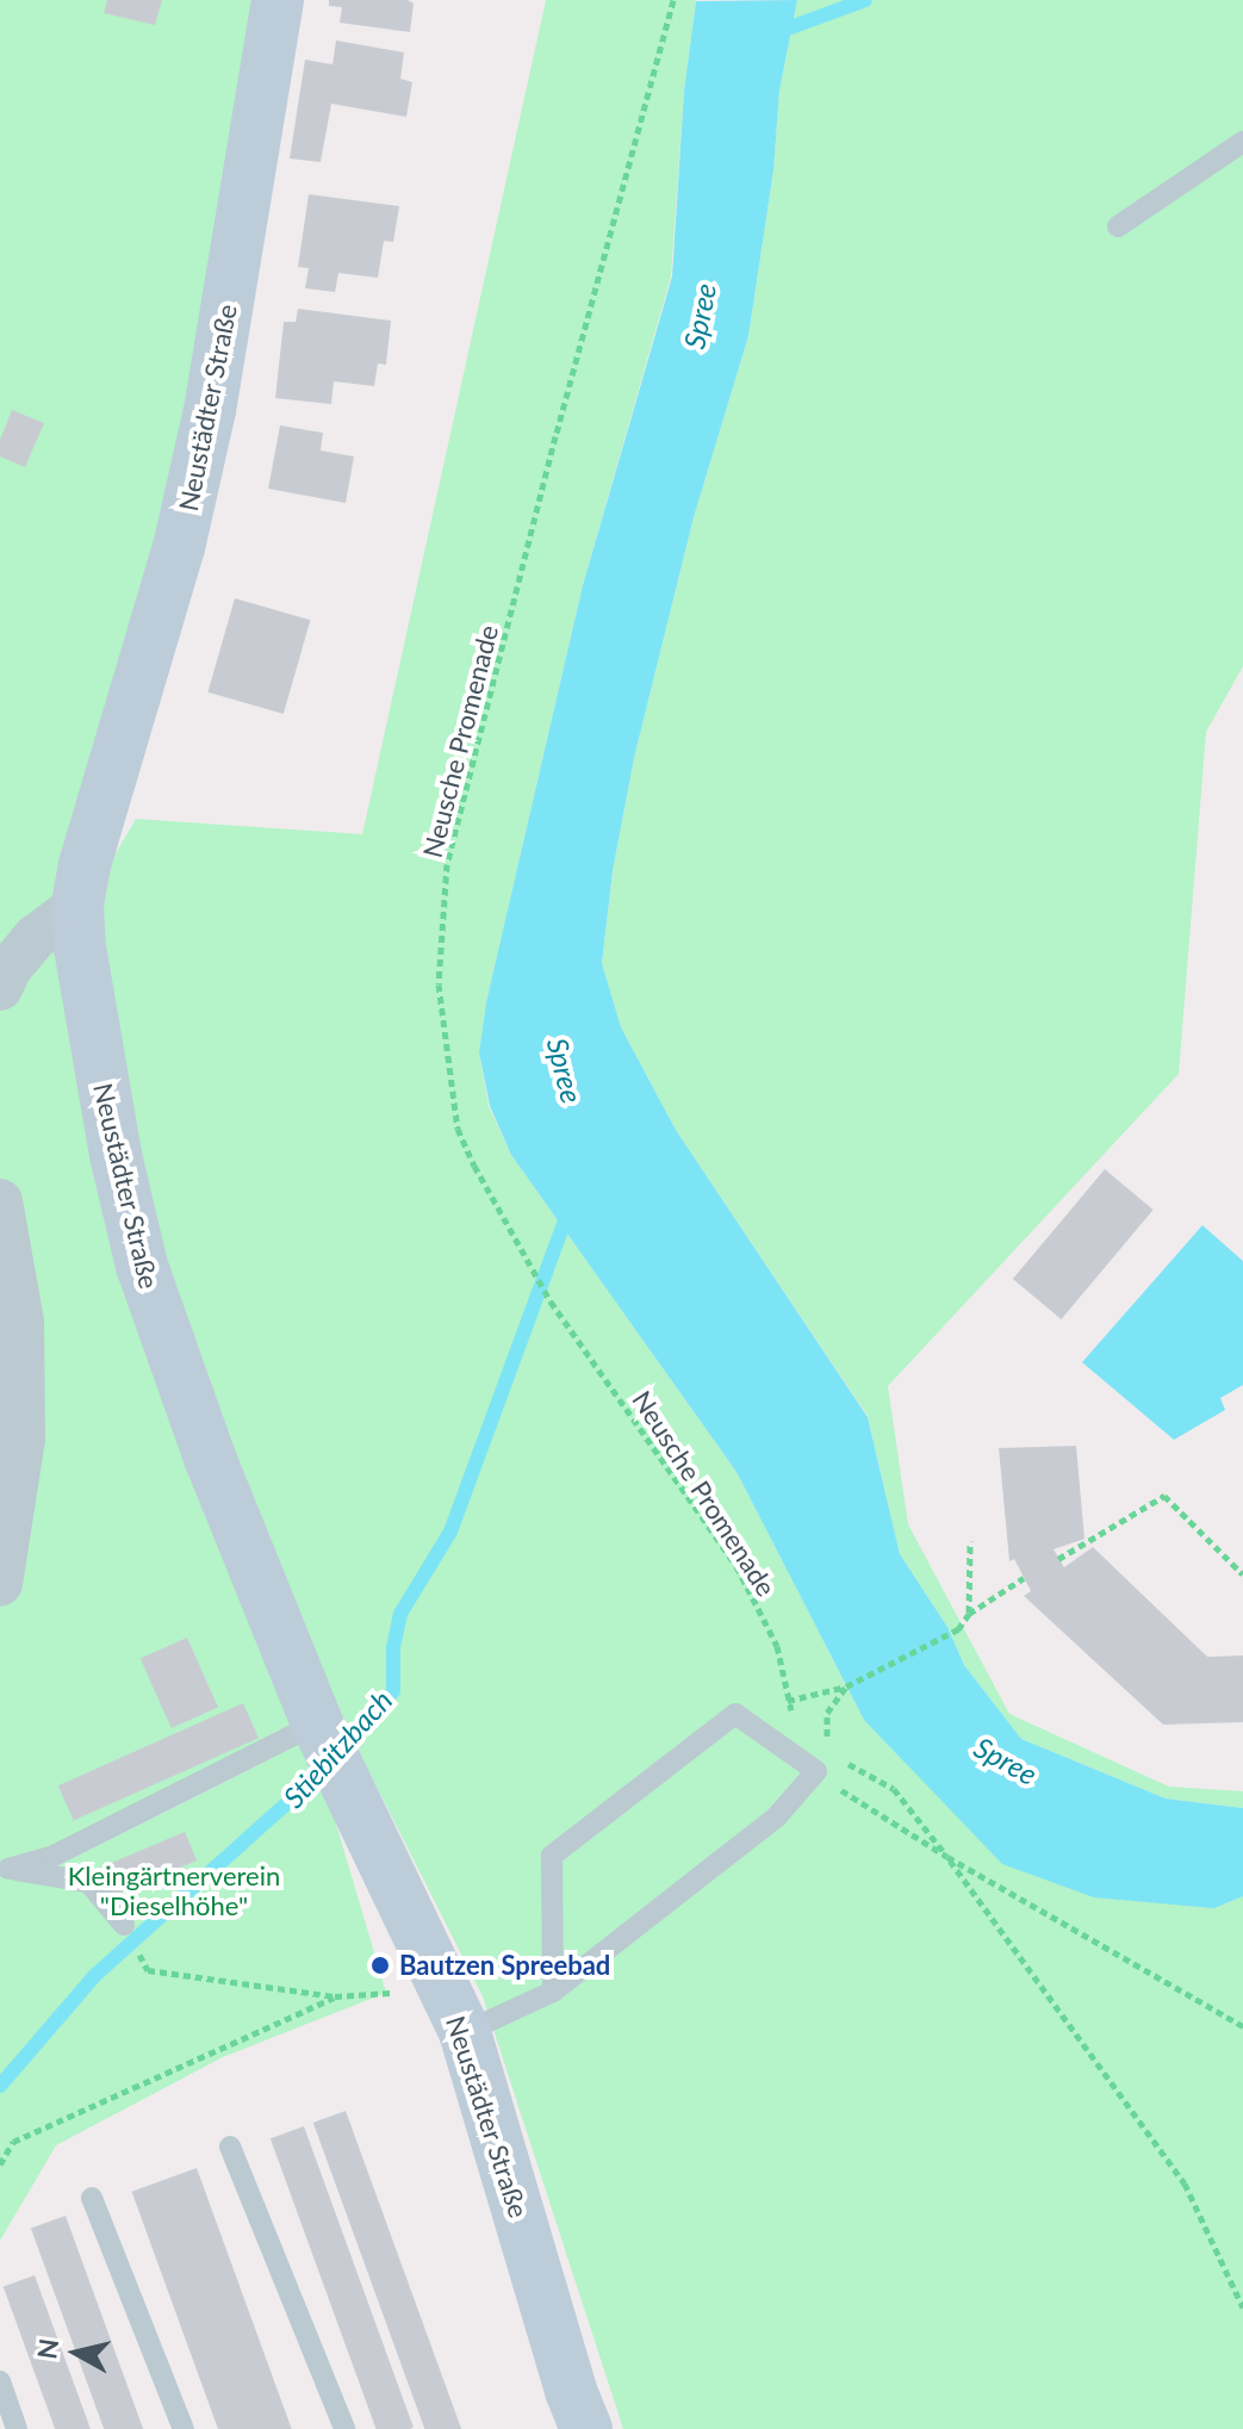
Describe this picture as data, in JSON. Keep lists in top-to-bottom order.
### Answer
{
  "streets": {
    "street": ["Neustädter Straße"],
    "path": ["Neusche Promenade"]
  },
  "water": ["Spree", "Stiebitzbach"],
  "parks": ["Kleingärtnerverein \"Dieselhöhe\""],
  "places": ["Bautzen Spreebad"],
  "north": "left"
}
